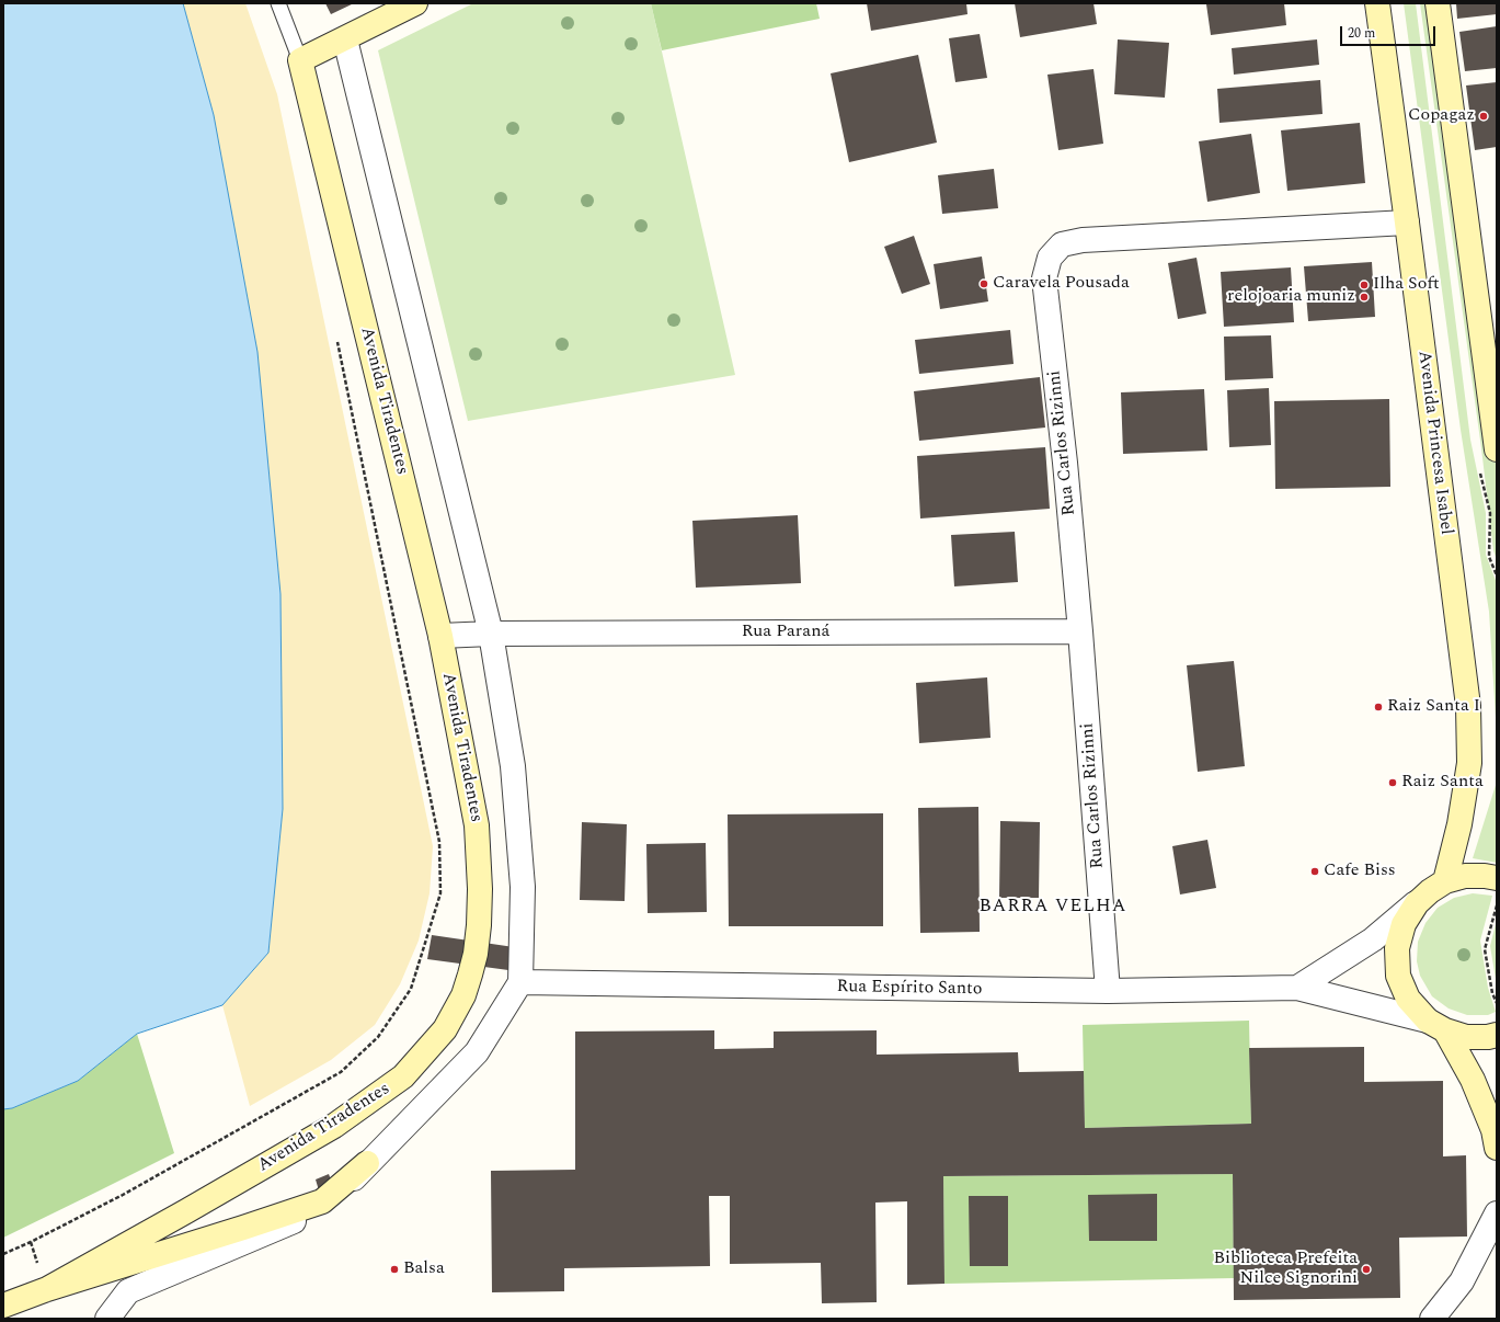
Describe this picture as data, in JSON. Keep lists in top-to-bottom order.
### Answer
{
  "streets": {
    "main road": ["Avenida Tiradentes", "Avenida Princesa Isabel"],
    "street": ["Rua Carlos Rizinni", "Rua Paraná", "Rua Espírito Santo"]
  },
  "crossings": [
    ["Avenida Tiradentes", "Rua Paraná"],
    ["Rua Carlos Rizinni", "Avenida Princesa Isabel"],
    ["Rua Carlos Rizinni", "Rua Paraná"],
    ["Rua Carlos Rizinni", "Rua Espírito Santo"]
  ],
  "districts": ["BARRA VELHA"],
  "places": [
    "Copagaz",
    "Caravela Pousada",
    "Ilha Soft",
    "relojoaria muniz",
    "Raiz Santa I",
    "Raiz Santa",
    "Cafe Biss",
    "Balsa",
    "Biblioteca Prefeita Nilce Signorini"
  ],
  "scale_bar": "20 m"
}
